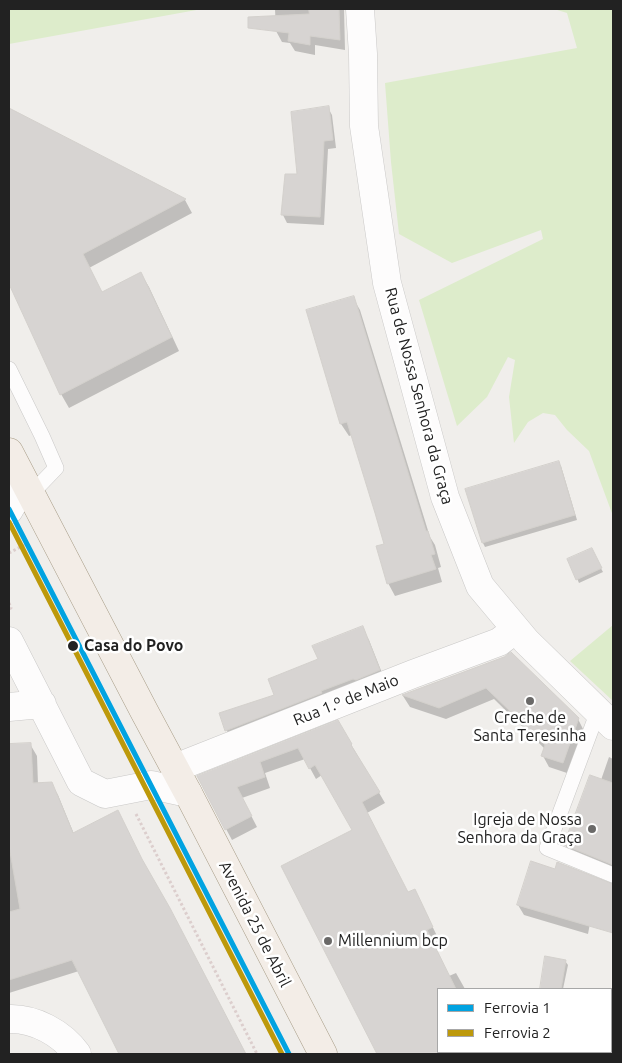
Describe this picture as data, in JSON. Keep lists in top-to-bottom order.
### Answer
{
  "streets": {
    "main road": ["Avenida 25 de Abril"],
    "street": ["Rua de Nossa Senhora da Graça", "Rua 1.º de Maio"]
  },
  "crossings": [
    ["Rua de Nossa Senhora da Graça", "Rua 1.º de Maio"],
    ["Rua 1.º de Maio", "Avenida 25 de Abril"]
  ],
  "places": [
    "Casa do Povo",
    "Creche de Santa Teresinha",
    "Igreja de Nossa Senhora da Graça",
    "Millennium bcp"
  ],
  "lines": ["rail line 1", "rail line 2"],
  "legend": ["Ferrovia 1", "Ferrovia 2"]
}
